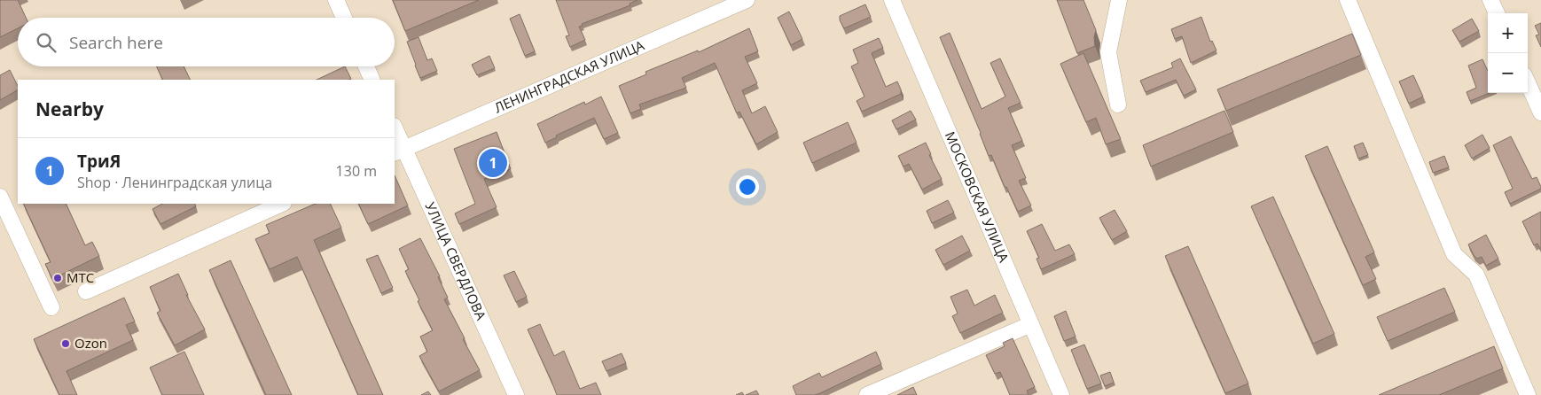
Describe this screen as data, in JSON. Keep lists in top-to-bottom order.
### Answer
{
  "streets": {
    "street": ["ЛЕНИНГРАДСКАЯ УЛИЦА", "МОСКОВСКАЯ УЛИЦА", "УЛИЦА СВЕРДЛОВА"]
  },
  "crossings": [
    ["ЛЕНИНГРАДСКАЯ УЛИЦА", "УЛИЦА СВЕРДЛОВА"]
  ],
  "places": ["МТС", "Ozon"],
  "page": {
    "map_buttons": ["+", "−"],
    "search": "Search here",
    "heading": "Nearby",
    "list": [
      {
        "mark": "1",
        "name": "ТриЯ",
        "note": "Shop · Ленинградская улица",
        "value": "130 m"
      }
    ],
    "pins": "1"
  }
}
